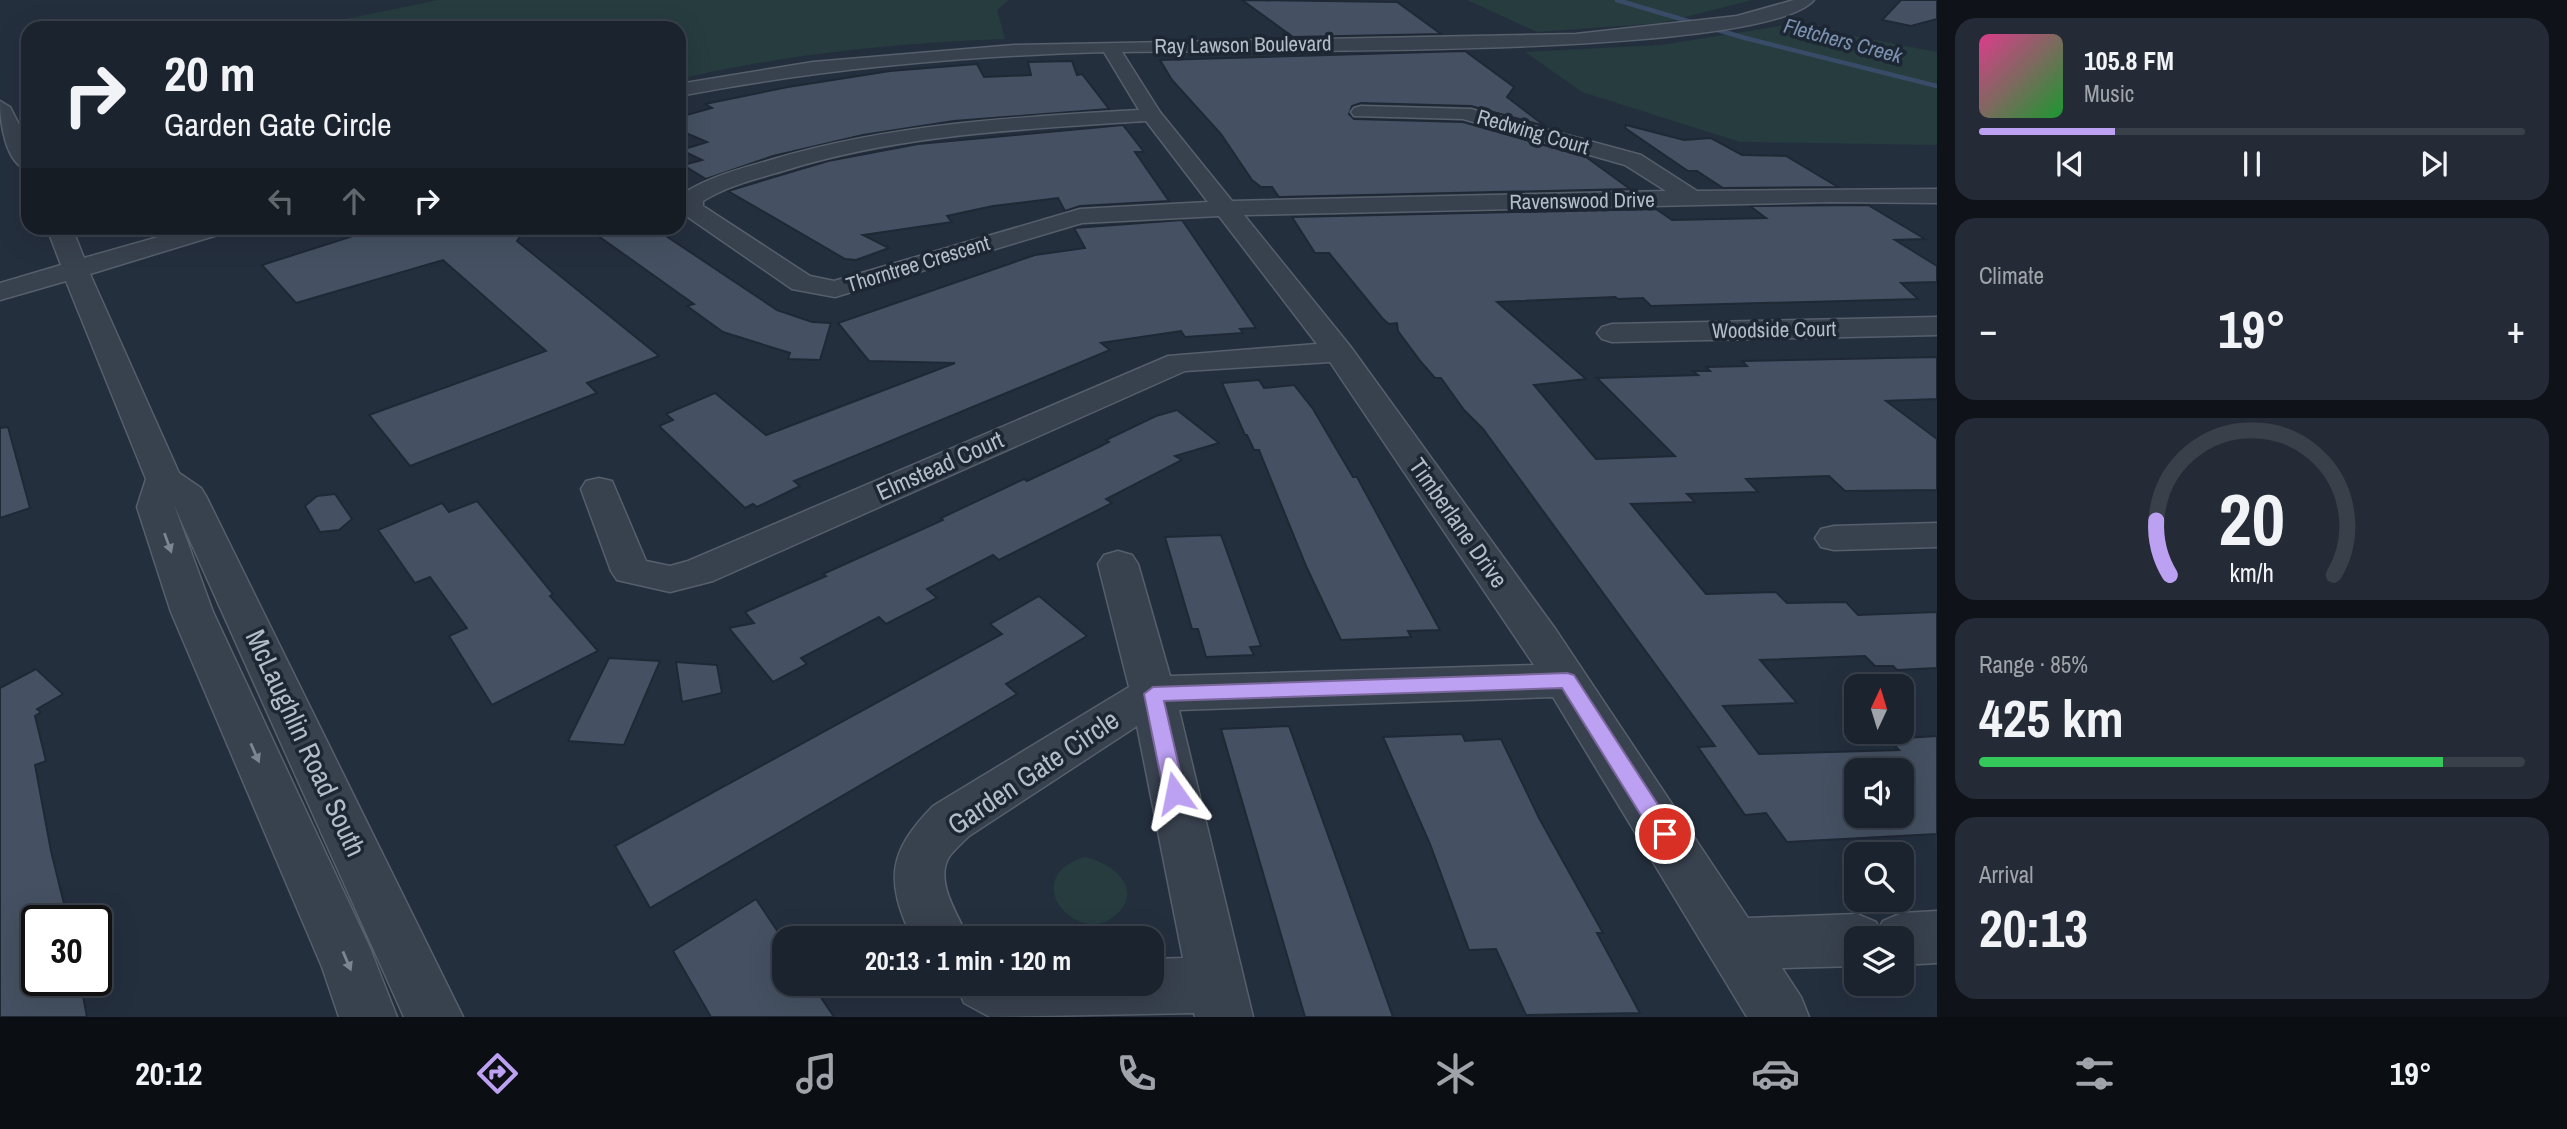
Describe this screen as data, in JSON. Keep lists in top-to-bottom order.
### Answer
{
  "streets": {
    "street": [
      "Ray Lawson Boulevard",
      "Redwing Court",
      "Ravenswood Drive",
      "Thorntree Crescent",
      "Woodside Court",
      "Elmstead Court",
      "Timberlane Drive",
      "McLaughlin Road South",
      "Garden Gate Circle"
    ]
  },
  "crossings": [
    ["Ray Lawson Boulevard", "Timberlane Drive"],
    ["Redwing Court", "Ravenswood Drive"],
    ["Ravenswood Drive", "Thorntree Crescent"],
    ["Ravenswood Drive", "Timberlane Drive"],
    ["Thorntree Crescent", "Timberlane Drive"],
    ["Elmstead Court", "Timberlane Drive"]
  ],
  "water": ["Fletchers Creek"],
  "north": "top",
  "page": {
    "turn": ["20 m", "Garden Gate Circle"],
    "song": ["105.8 FM", "Music"],
    "tile": [
      "Climate",
      ["Range · 85%", "425 km"],
      ["Arrival", "20:13"]
    ],
    "heat": ["−", "19°", "+"],
    "limit": "30",
    "trip": "20:13 · 1 min · 120 m",
    "tabs": ["20:12", "19°"],
    "gauge": ["20", "km/h"]
  }
}
